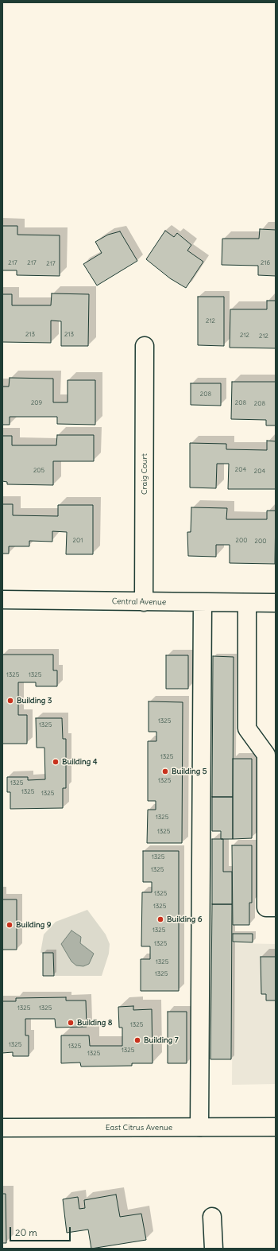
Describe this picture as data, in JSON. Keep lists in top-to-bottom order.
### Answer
{
  "streets": {
    "street": ["Craig Court", "Central Avenue", "East Citrus Avenue"]
  },
  "crossings": [
    ["Craig Court", "Central Avenue"]
  ],
  "places": [
    "Building 3",
    "Building 4",
    "Building 5",
    "Building 6",
    "Building 9",
    "Building 8",
    "Building 7"
  ],
  "house_numbers": [
    "217",
    "217",
    "216",
    "217",
    "212",
    "213",
    "213",
    "212",
    "212",
    "208",
    "209",
    "208",
    "208",
    "204",
    "205",
    "204",
    "201",
    "200",
    "200",
    "1325",
    "1325",
    "1325",
    "1325",
    "1325",
    "1325",
    "1325",
    "1325",
    "1325",
    "1325",
    "1325",
    "1325",
    "1325",
    "1325",
    "1325",
    "1325",
    "1325",
    "1325",
    "1325",
    "1325",
    "1325",
    "1325",
    "1325",
    "1325",
    "1325",
    "1325"
  ],
  "scale_bar": "20 m"
}
